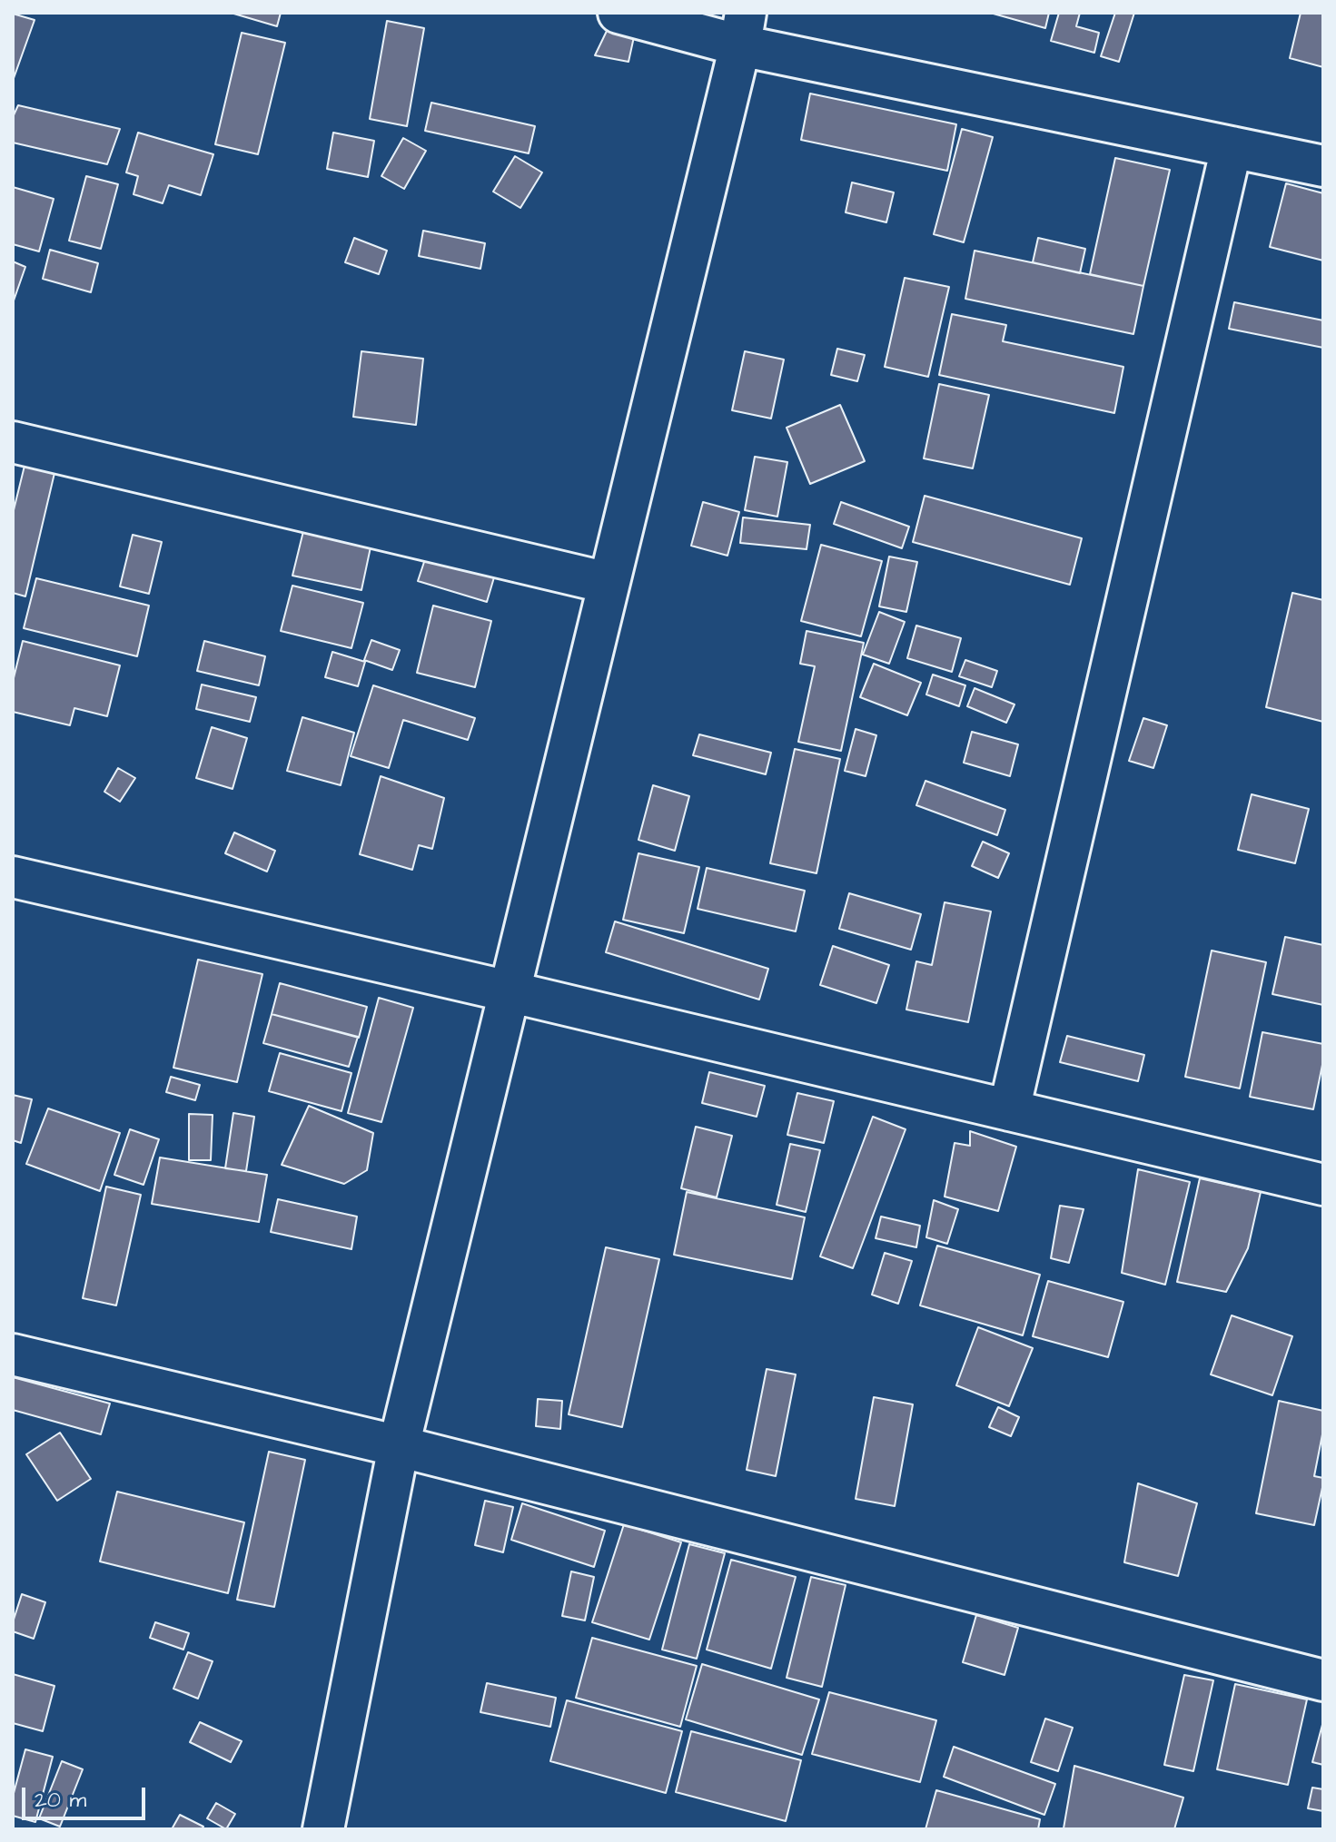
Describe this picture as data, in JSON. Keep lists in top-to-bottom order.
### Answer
{
  "scale_bar": "20 m"
}
